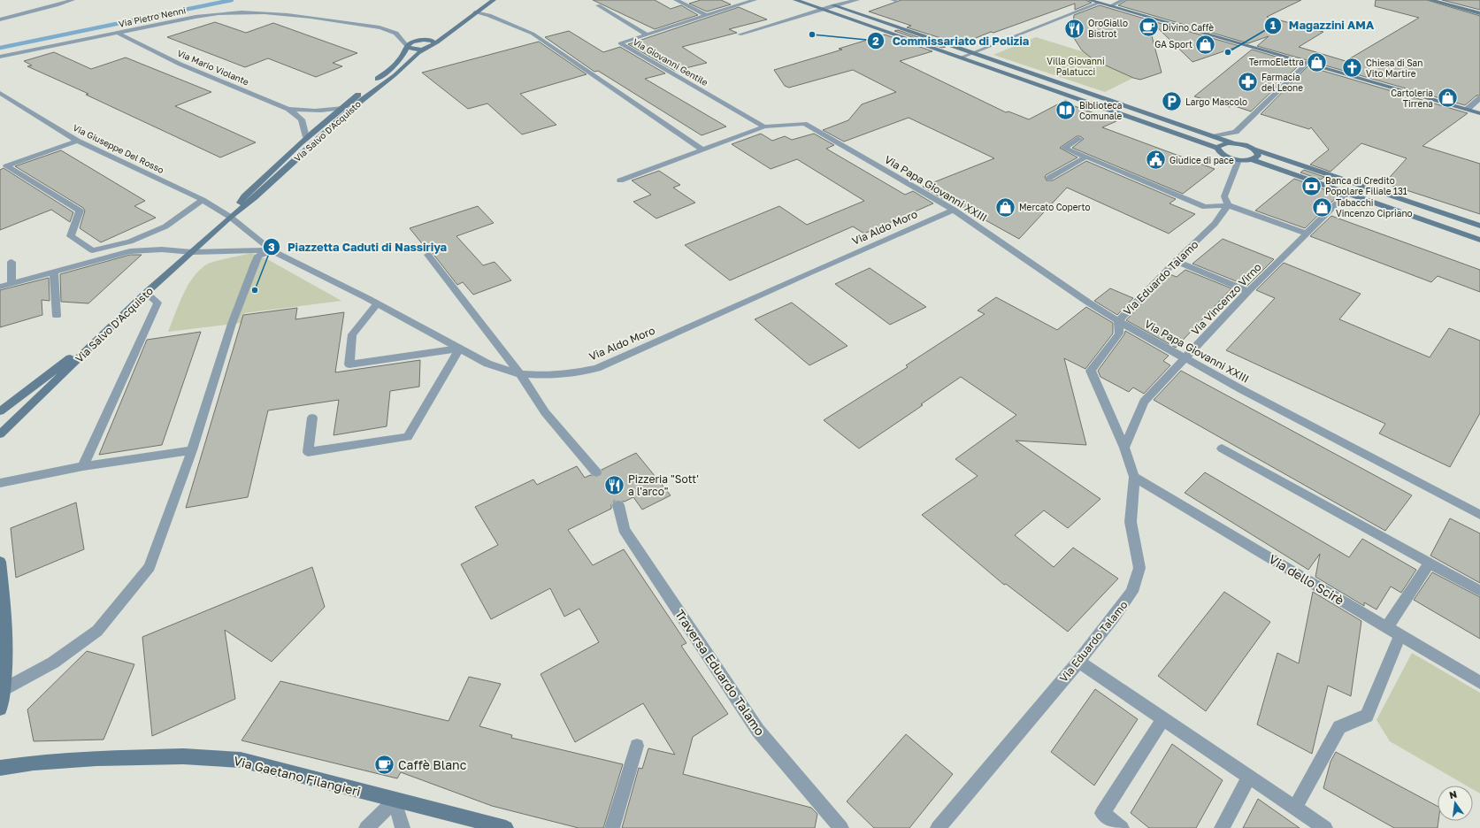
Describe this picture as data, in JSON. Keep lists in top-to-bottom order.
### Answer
{
  "streets": {
    "street": [
      "Via Pietro Nenni",
      "Via Giovanni Gentile",
      "Via Mario Violante",
      "Via Salvo D'Acquisto",
      "Via Giuseppe Del Rosso",
      "Via Papa Giovanni XXIII",
      "Via Aldo Moro",
      "Via Eduardo Talamo",
      "Via Vincenzo Virno",
      "Via dello Scirè",
      "Traversa Eduardo Talamo",
      "Via Gaetano Filangieri"
    ]
  },
  "crossings": [
    ["Via Pietro Nenni", "Via Mario Violante"],
    ["Via Pietro Nenni", "Via Salvo D'Acquisto"],
    ["Via Giovanni Gentile", "Via Papa Giovanni XXIII"],
    ["Via Mario Violante", "Via Salvo D'Acquisto"],
    ["Via Salvo D'Acquisto", "Via Giuseppe Del Rosso"],
    ["Via Salvo D'Acquisto", "Via Aldo Moro"],
    ["Via Giuseppe Del Rosso", "Via Aldo Moro"],
    ["Via Papa Giovanni XXIII", "Via Aldo Moro"],
    ["Via Papa Giovanni XXIII", "Via Eduardo Talamo"],
    ["Via Papa Giovanni XXIII", "Via Vincenzo Virno"],
    ["Via Eduardo Talamo", "Via Vincenzo Virno"],
    ["Via Eduardo Talamo", "Via dello Scirè"]
  ],
  "parks": ["Villa Giovanni Palatucci"],
  "places": {
    "cafe": ["Divino Caffè", "Caffè Blanc"],
    "restaurant": ["OroGiallo Bistrot", "Pizzeria \"Sott' a l'arco\""],
    "other": ["Commissariato di Polizia", "Magazzini AMA", "Piazzetta Caduti di Nassiriya"],
    "shop": [
      "GA Sport",
      "TermoElettra",
      "Cartoleria Tirrena",
      "Mercato Coperto",
      "Tabacchi Vincenzo Cipriano"
    ],
    "church": ["Chiesa di San Vito Martire"],
    "pharmacy": ["Farmacia del Leone"],
    "parking": ["Largo Mascolo"],
    "library": ["Biblioteca Comunale"],
    "public building": ["Giudice di pace"],
    "bank": ["Banca di Credito Popolare Filiale 131"]
  },
  "north": "top"
}
